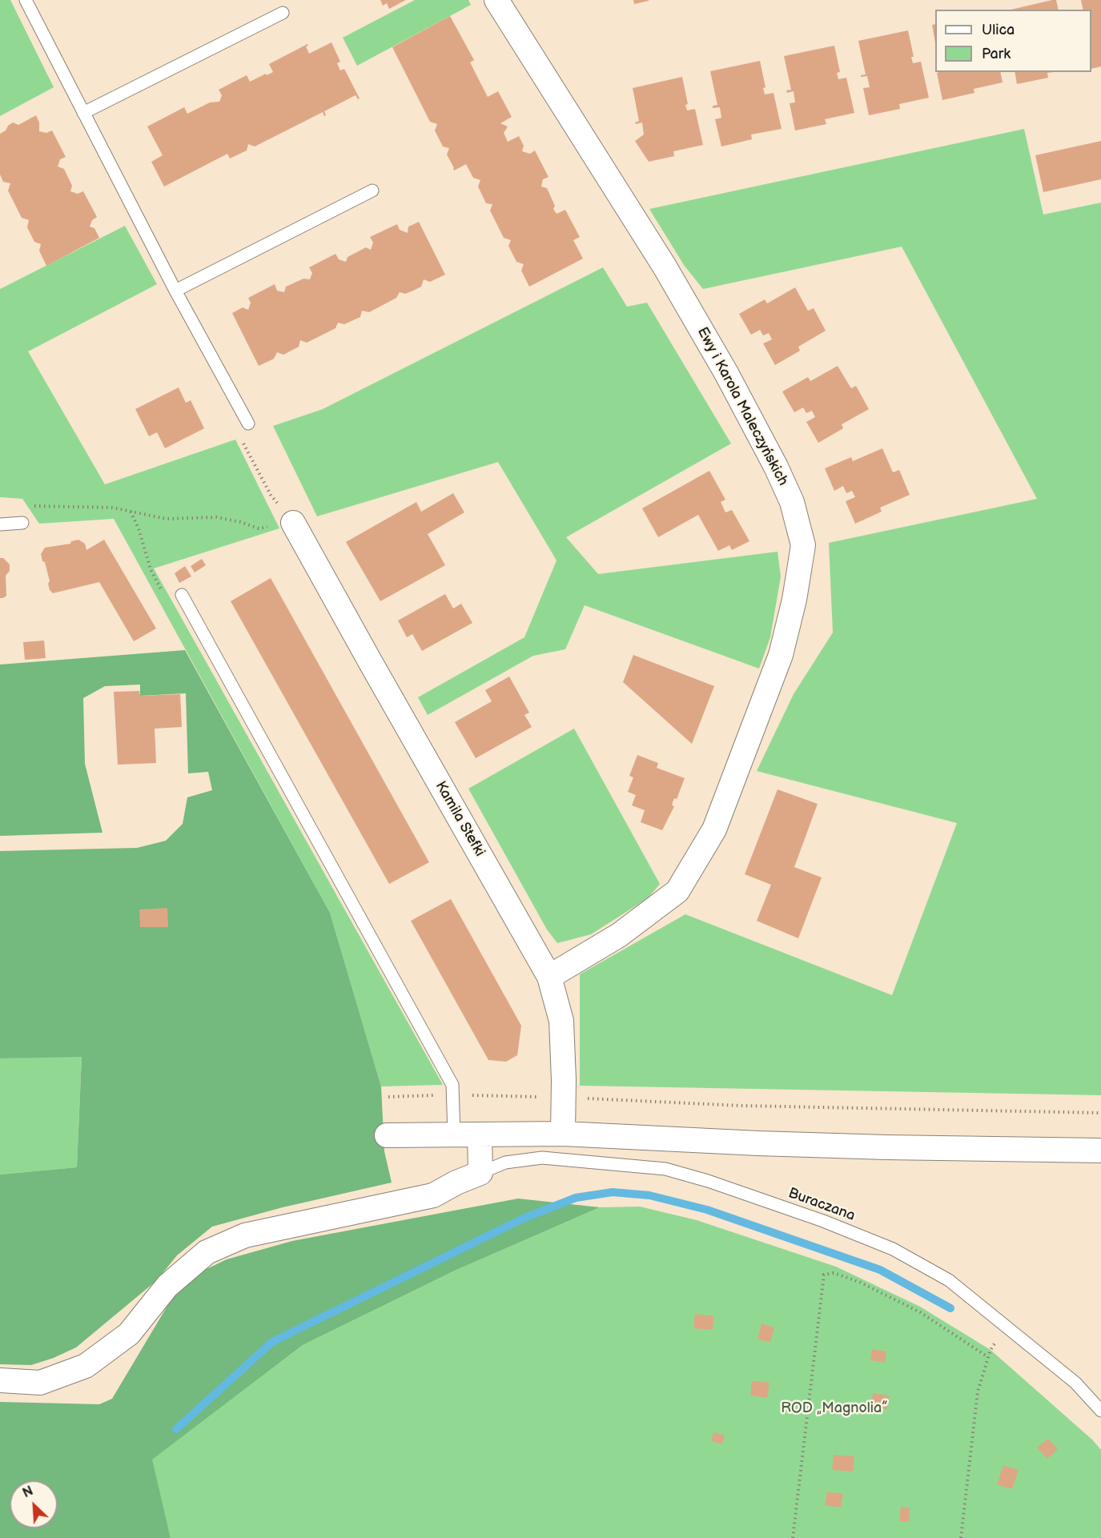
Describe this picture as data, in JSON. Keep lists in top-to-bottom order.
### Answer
{
  "streets": {
    "street": ["Ewy i Karola Maleczyńskich", "Kamila Stefki"],
    "lane": ["Buraczana"]
  },
  "crossings": [
    ["Ewy i Karola Maleczyńskich", "Kamila Stefki"]
  ],
  "parks": ["ROD „Magnolia”"],
  "legend": ["Ulica", "Park"],
  "north": "top left"
}
